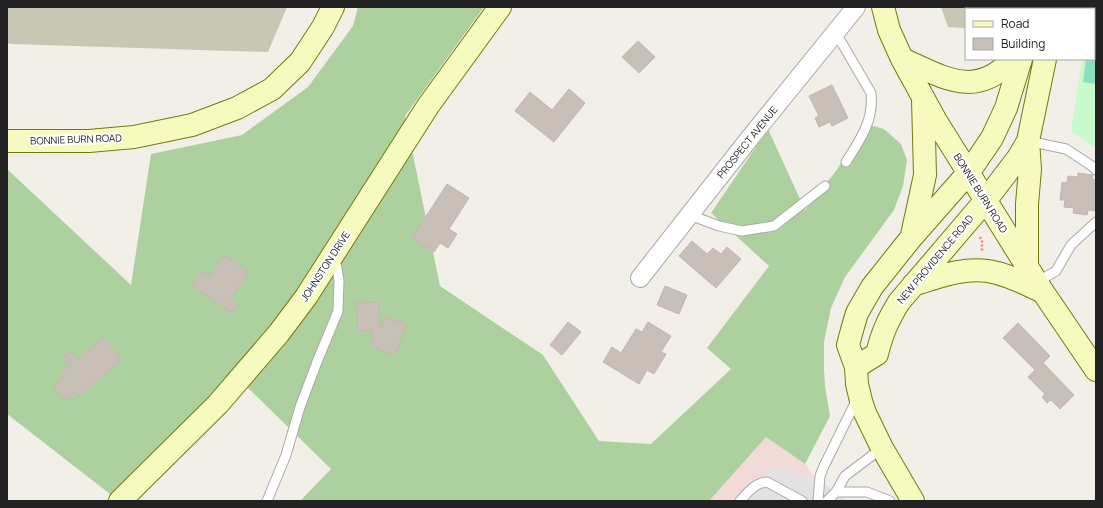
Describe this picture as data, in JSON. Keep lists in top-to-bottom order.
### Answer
{
  "streets": {
    "main road": ["BONNIE BURN ROAD", "NEW PROVIDENCE ROAD", "JOHNSTON DRIVE"],
    "street": ["PROSPECT AVENUE"]
  },
  "crossings": [
    ["BONNIE BURN ROAD", "NEW PROVIDENCE ROAD"]
  ],
  "legend": ["Road", "Building"]
}
